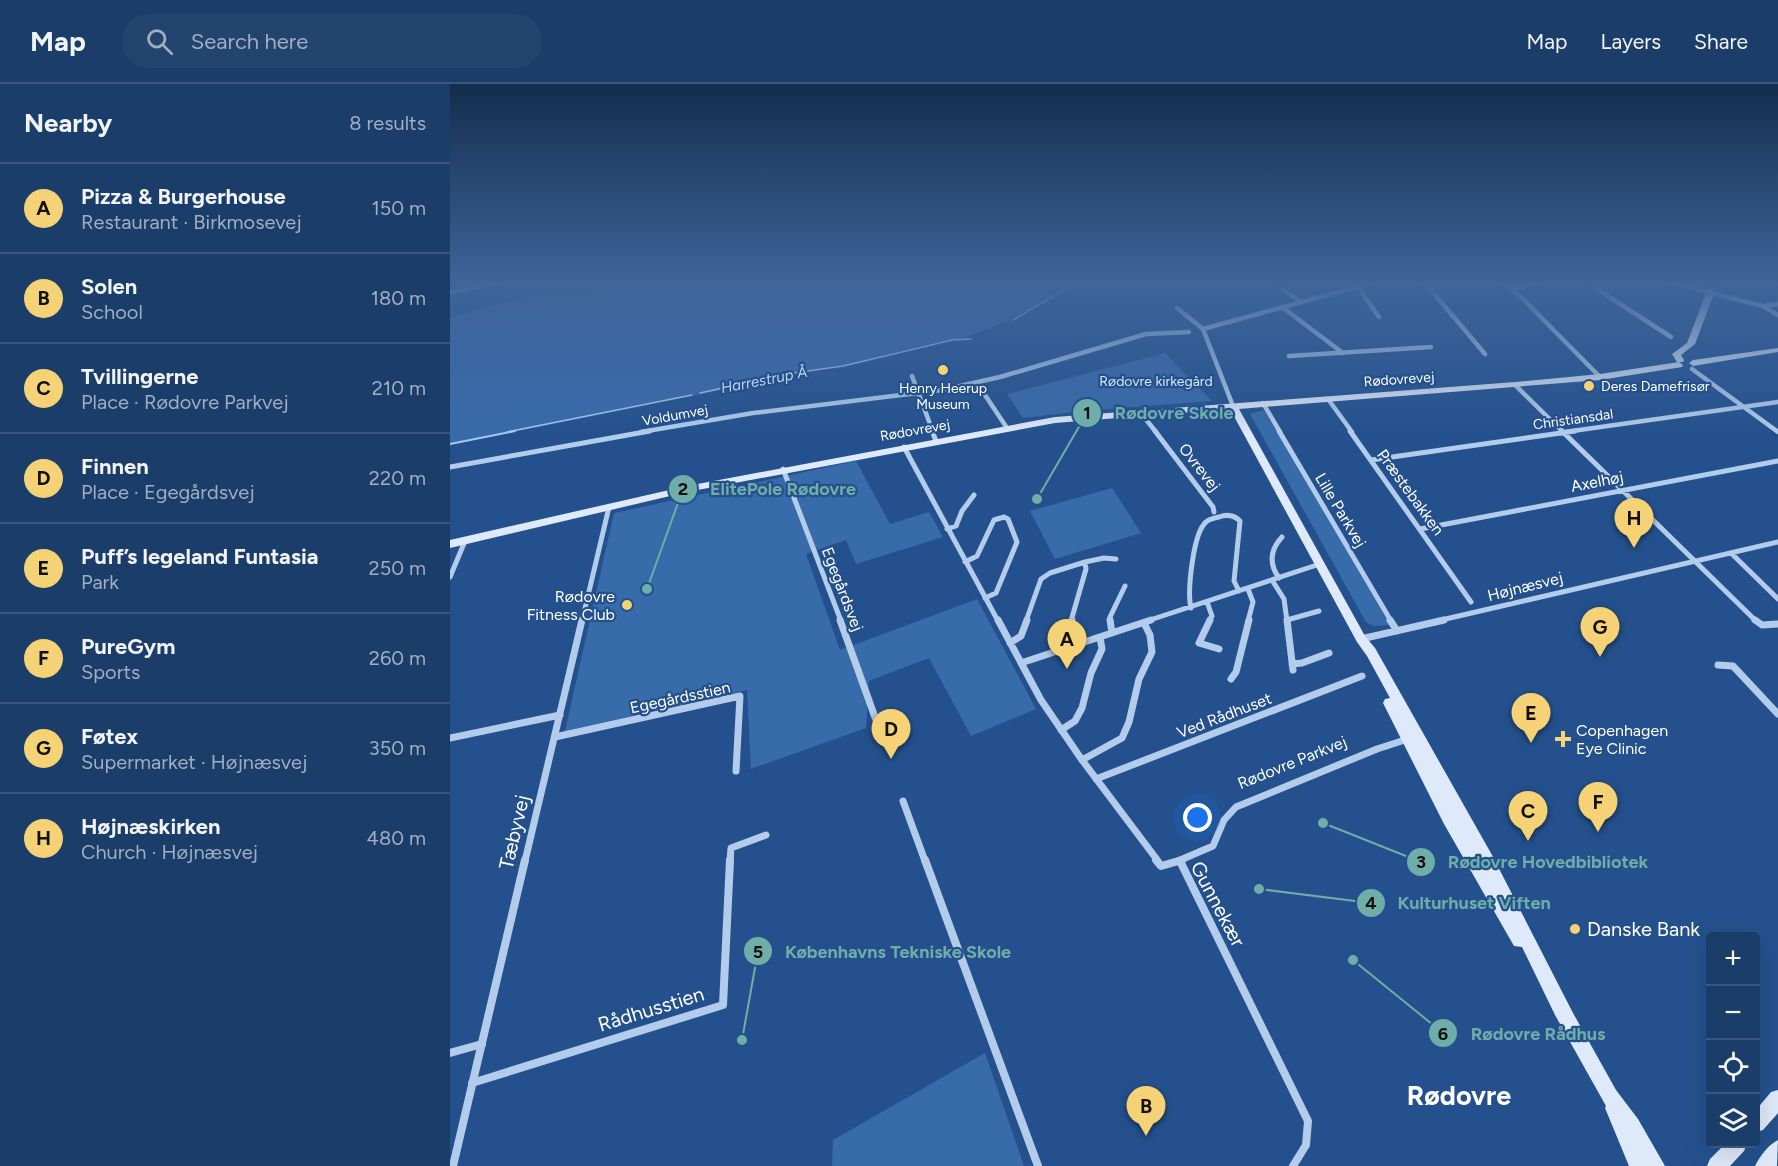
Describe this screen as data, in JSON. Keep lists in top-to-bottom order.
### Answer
{
  "streets": {
    "street": [
      "Rødovrevej",
      "Voldumvej",
      "Christiansdal",
      "Ovrevej",
      "Axelhøj",
      "Præstebakken",
      "Lille Parkvej",
      "Højnæsvej",
      "Egegårdsvej",
      "Egegårdsstien",
      "Ved Rådhuset",
      "Rødovre Parkvej",
      "Tæbyvej",
      "Gunnekær",
      "Rådhusstien"
    ]
  },
  "crossings": [
    ["Rødovrevej", "Ovrevej"],
    ["Rødovrevej", "Præstebakken"],
    ["Rødovrevej", "Lille Parkvej"],
    ["Rødovrevej", "Egegårdsvej"],
    ["Rødovrevej", "Tæbyvej"],
    ["Rødovrevej", "Gunnekær"],
    ["Christiansdal", "Præstebakken"],
    ["Axelhøj", "Præstebakken"],
    ["Lille Parkvej", "Højnæsvej"],
    ["Egegårdsstien", "Tæbyvej"],
    ["Ved Rådhuset", "Gunnekær"],
    ["Rødovre Parkvej", "Gunnekær"],
    ["Tæbyvej", "Rådhusstien"]
  ],
  "districts": ["Rødovre"],
  "water": ["Harrestrup Å"],
  "parks": ["Rødovre kirkegård"],
  "places": {
    "other": [
      "Henry Heerup Museum",
      "Deres Damefrisør",
      "Rødovre Skole",
      "ElitePole Rødovre",
      "Rødovre Fitness Club",
      "Rødovre Hovedbibliotek",
      "Kulturhuset Viften",
      "Danske Bank",
      "Rødovre Rådhus",
      "Københavns Tekniske Skole"
    ],
    "health": ["Copenhagen Eye Clinic"]
  },
  "page": {
    "header": "Map",
    "search": "Search here",
    "nav": ["Map", "Layers", "Share"],
    "heading": ["Nearby", "8 results"],
    "list": [
      {
        "mark": "A",
        "name": "Pizza & Burgerhouse",
        "note": "Restaurant · Birkmosevej",
        "value": "150 m"
      },
      {
        "mark": "B",
        "name": "Solen",
        "note": "School",
        "value": "180 m"
      },
      {
        "mark": "C",
        "name": "Tvillingerne",
        "note": "Place · Rødovre Parkvej",
        "value": "210 m"
      },
      {
        "mark": "D",
        "name": "Finnen",
        "note": "Place · Egegårdsvej",
        "value": "220 m"
      },
      {
        "mark": "E",
        "name": "Puff’s legeland Funtasia",
        "note": "Park",
        "value": "250 m"
      },
      {
        "mark": "F",
        "name": "PureGym",
        "note": "Sports",
        "value": "260 m"
      },
      {
        "mark": "G",
        "name": "Føtex",
        "note": "Supermarket · Højnæsvej",
        "value": "350 m"
      },
      {
        "mark": "H",
        "name": "Højnæskirken",
        "note": "Church · Højnæsvej",
        "value": "480 m"
      }
    ],
    "pins": [
      "H",
      "G",
      "A",
      "E",
      "D",
      "F",
      "C",
      "B"
    ],
    "map_buttons": ["+", "−"]
  }
}
